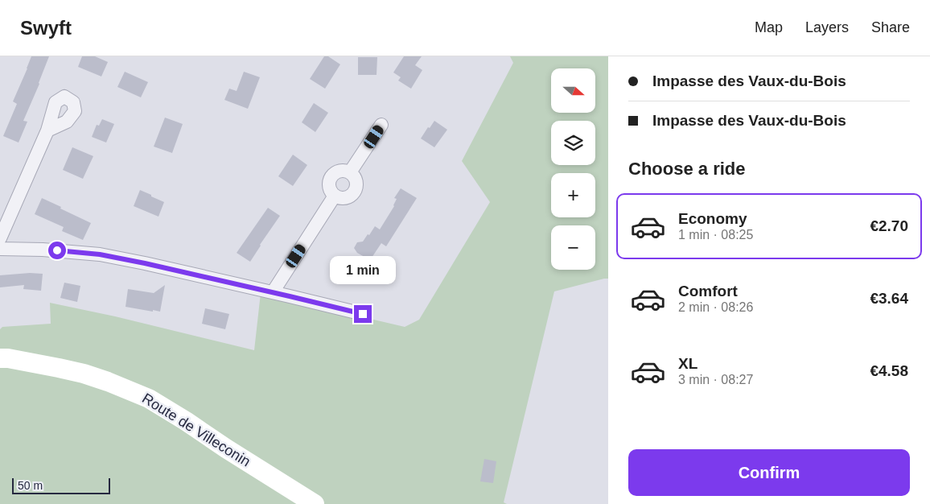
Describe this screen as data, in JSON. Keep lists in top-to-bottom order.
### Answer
{
  "streets": {
    "main road": ["Route de Villeconin"]
  },
  "scale_bar": "50 m",
  "north": "right",
  "page": {
    "header": "Swyft",
    "nav": ["Map", "Layers", "Share"],
    "banner": ["Impasse des Vaux-du-Bois", "Impasse des Vaux-du-Bois"],
    "map_buttons": ["+", "−"],
    "heading": "Choose a ride",
    "list": [
      {
        "name": "Economy",
        "note": "1 min · 08:25",
        "value": "€2.70"
      },
      {
        "name": "Comfort",
        "note": "2 min · 08:26",
        "value": "€3.64"
      },
      {
        "name": "XL",
        "note": "3 min · 08:27",
        "value": "€4.58"
      }
    ],
    "bubble": "1 min",
    "buttons": "Confirm",
    "scale": "50 m"
  }
}
